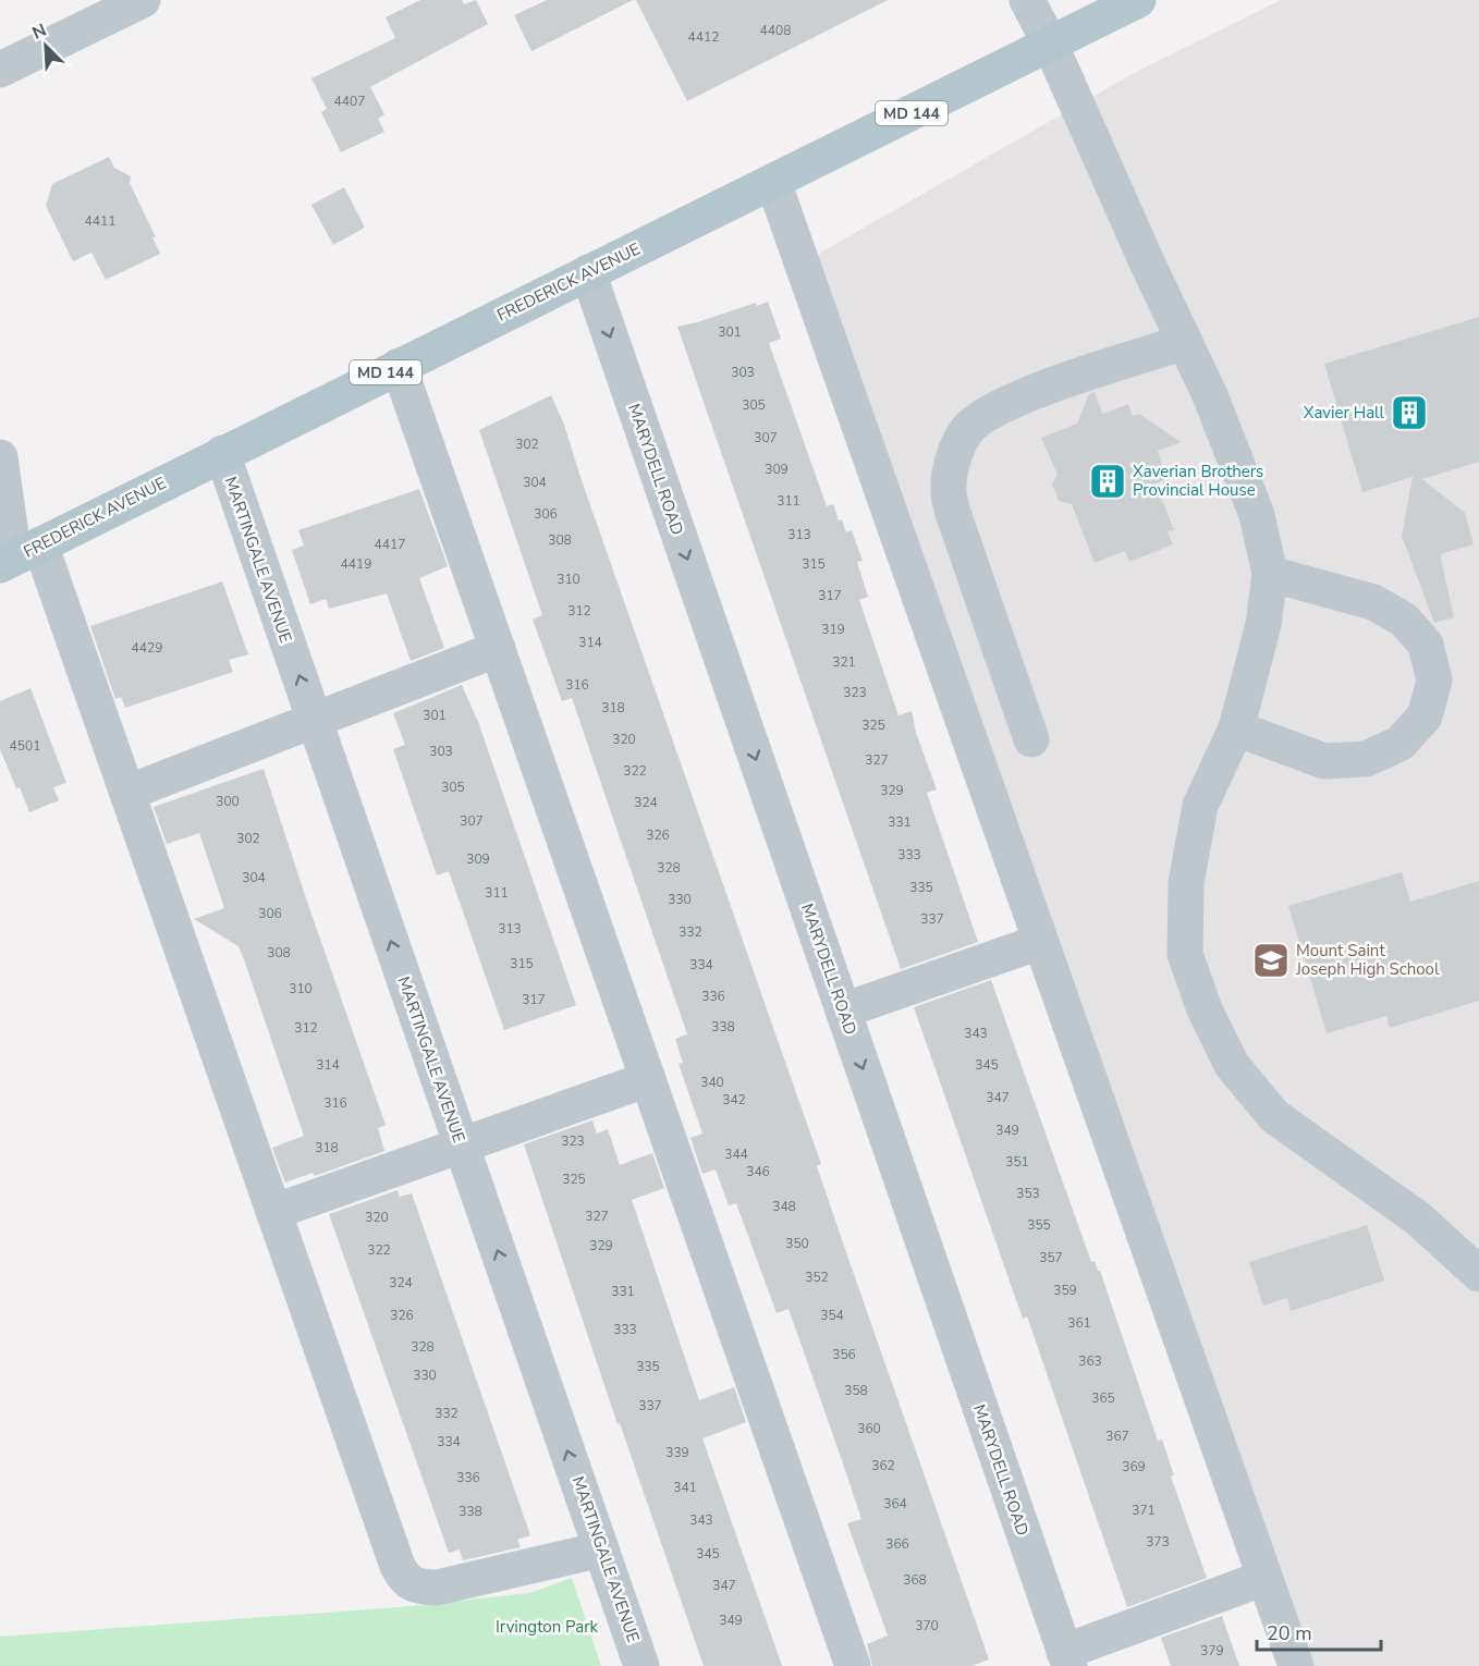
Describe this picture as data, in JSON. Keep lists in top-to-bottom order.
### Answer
{
  "streets": {
    "main road": ["MD 144", "FREDERICK AVENUE"],
    "street": ["MARYDELL ROAD", "MARTINGALE AVENUE"]
  },
  "crossings": [
    ["FREDERICK AVENUE", "MARYDELL ROAD"],
    ["FREDERICK AVENUE", "MARTINGALE AVENUE"]
  ],
  "parks": ["Irvington Park"],
  "places": {
    "building": ["Xavier Hall", "Xaverian Brothers Provincial House"],
    "school or university": ["Mount Saint Joseph High School"]
  },
  "house_numbers": [
    "4408",
    "4412",
    "4407",
    "4411",
    "301",
    "303",
    "305",
    "307",
    "302",
    "309",
    "304",
    "311",
    "306",
    "313",
    "308",
    "4417",
    "4419",
    "315",
    "310",
    "317",
    "312",
    "319",
    "314",
    "4429",
    "321",
    "316",
    "323",
    "318",
    "301",
    "325",
    "320",
    "4501",
    "303",
    "327",
    "322",
    "305",
    "329",
    "300",
    "324",
    "307",
    "331",
    "326",
    "302",
    "333",
    "309",
    "328",
    "304",
    "335",
    "311",
    "330",
    "306",
    "337",
    "313",
    "332",
    "308",
    "315",
    "334",
    "310",
    "336",
    "317",
    "338",
    "312",
    "343",
    "314",
    "345",
    "340",
    "347",
    "342",
    "316",
    "349",
    "323",
    "318",
    "344",
    "351",
    "346",
    "325",
    "353",
    "348",
    "327",
    "320",
    "355",
    "350",
    "329",
    "322",
    "357",
    "352",
    "324",
    "359",
    "331",
    "326",
    "354",
    "361",
    "333",
    "328",
    "356",
    "363",
    "335",
    "330",
    "358",
    "365",
    "337",
    "332",
    "360",
    "367",
    "334",
    "339",
    "362",
    "369",
    "336",
    "341",
    "364",
    "371",
    "338",
    "343",
    "373",
    "366",
    "345",
    "368",
    "347",
    "349",
    "370",
    "379"
  ],
  "scale_bar": "20 m",
  "north": "top left"
}
